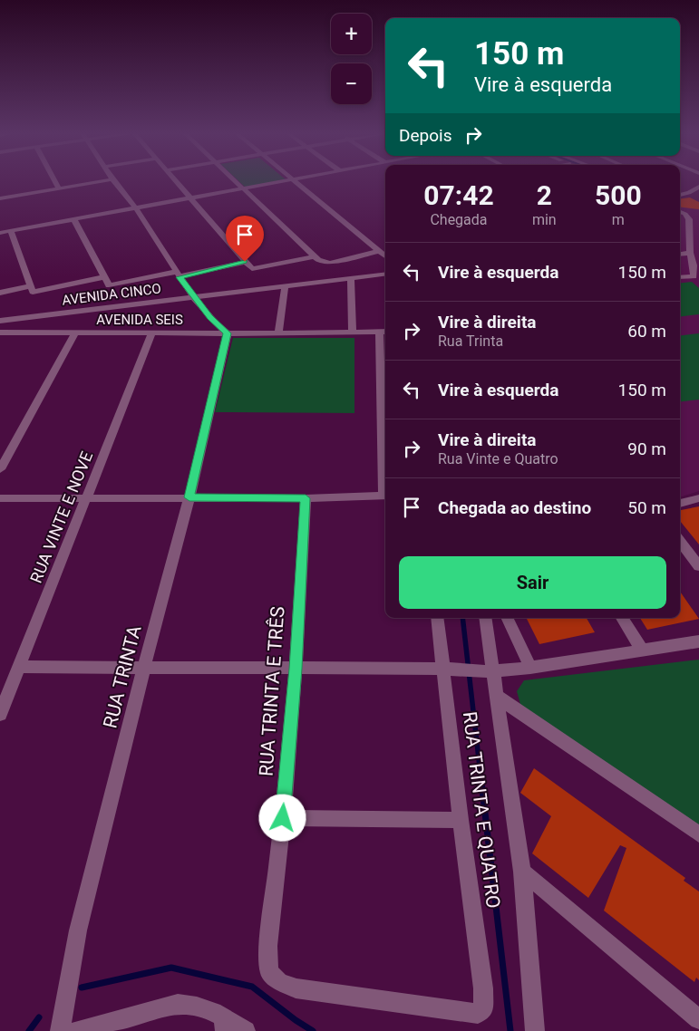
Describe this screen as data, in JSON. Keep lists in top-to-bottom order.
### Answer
{
  "streets": {
    "street": [
      "AVENIDA CINCO",
      "AVENIDA SEIS",
      "RUA VINTE E NOVE",
      "RUA TRINTA",
      "RUA TRINTA E TRÊS",
      "RUA TRINTA E QUATRO"
    ]
  },
  "crossings": [
    ["AVENIDA SEIS", "RUA VINTE E NOVE"],
    ["AVENIDA SEIS", "RUA TRINTA"],
    ["RUA TRINTA E TRÊS", "RUA TRINTA E QUATRO"]
  ],
  "page": {
    "map_buttons": ["+", "−"],
    "turn": ["150 m", "Vire à esquerda"],
    "then": "Depois",
    "eta": [
      "07:42",
      "Chegada",
      "2",
      "min",
      "500",
      "m"
    ],
    "list": [
      {
        "name": "Vire à esquerda",
        "value": "150 m"
      },
      {
        "name": "Vire à direita",
        "note": "Rua Trinta",
        "value": "60 m"
      },
      {
        "name": "Vire à esquerda",
        "value": "150 m"
      },
      {
        "name": "Vire à direita",
        "note": "Rua Vinte e Quatro",
        "value": "90 m"
      },
      {
        "name": "Chegada ao destino",
        "value": "50 m"
      }
    ],
    "buttons": "Sair"
  }
}
